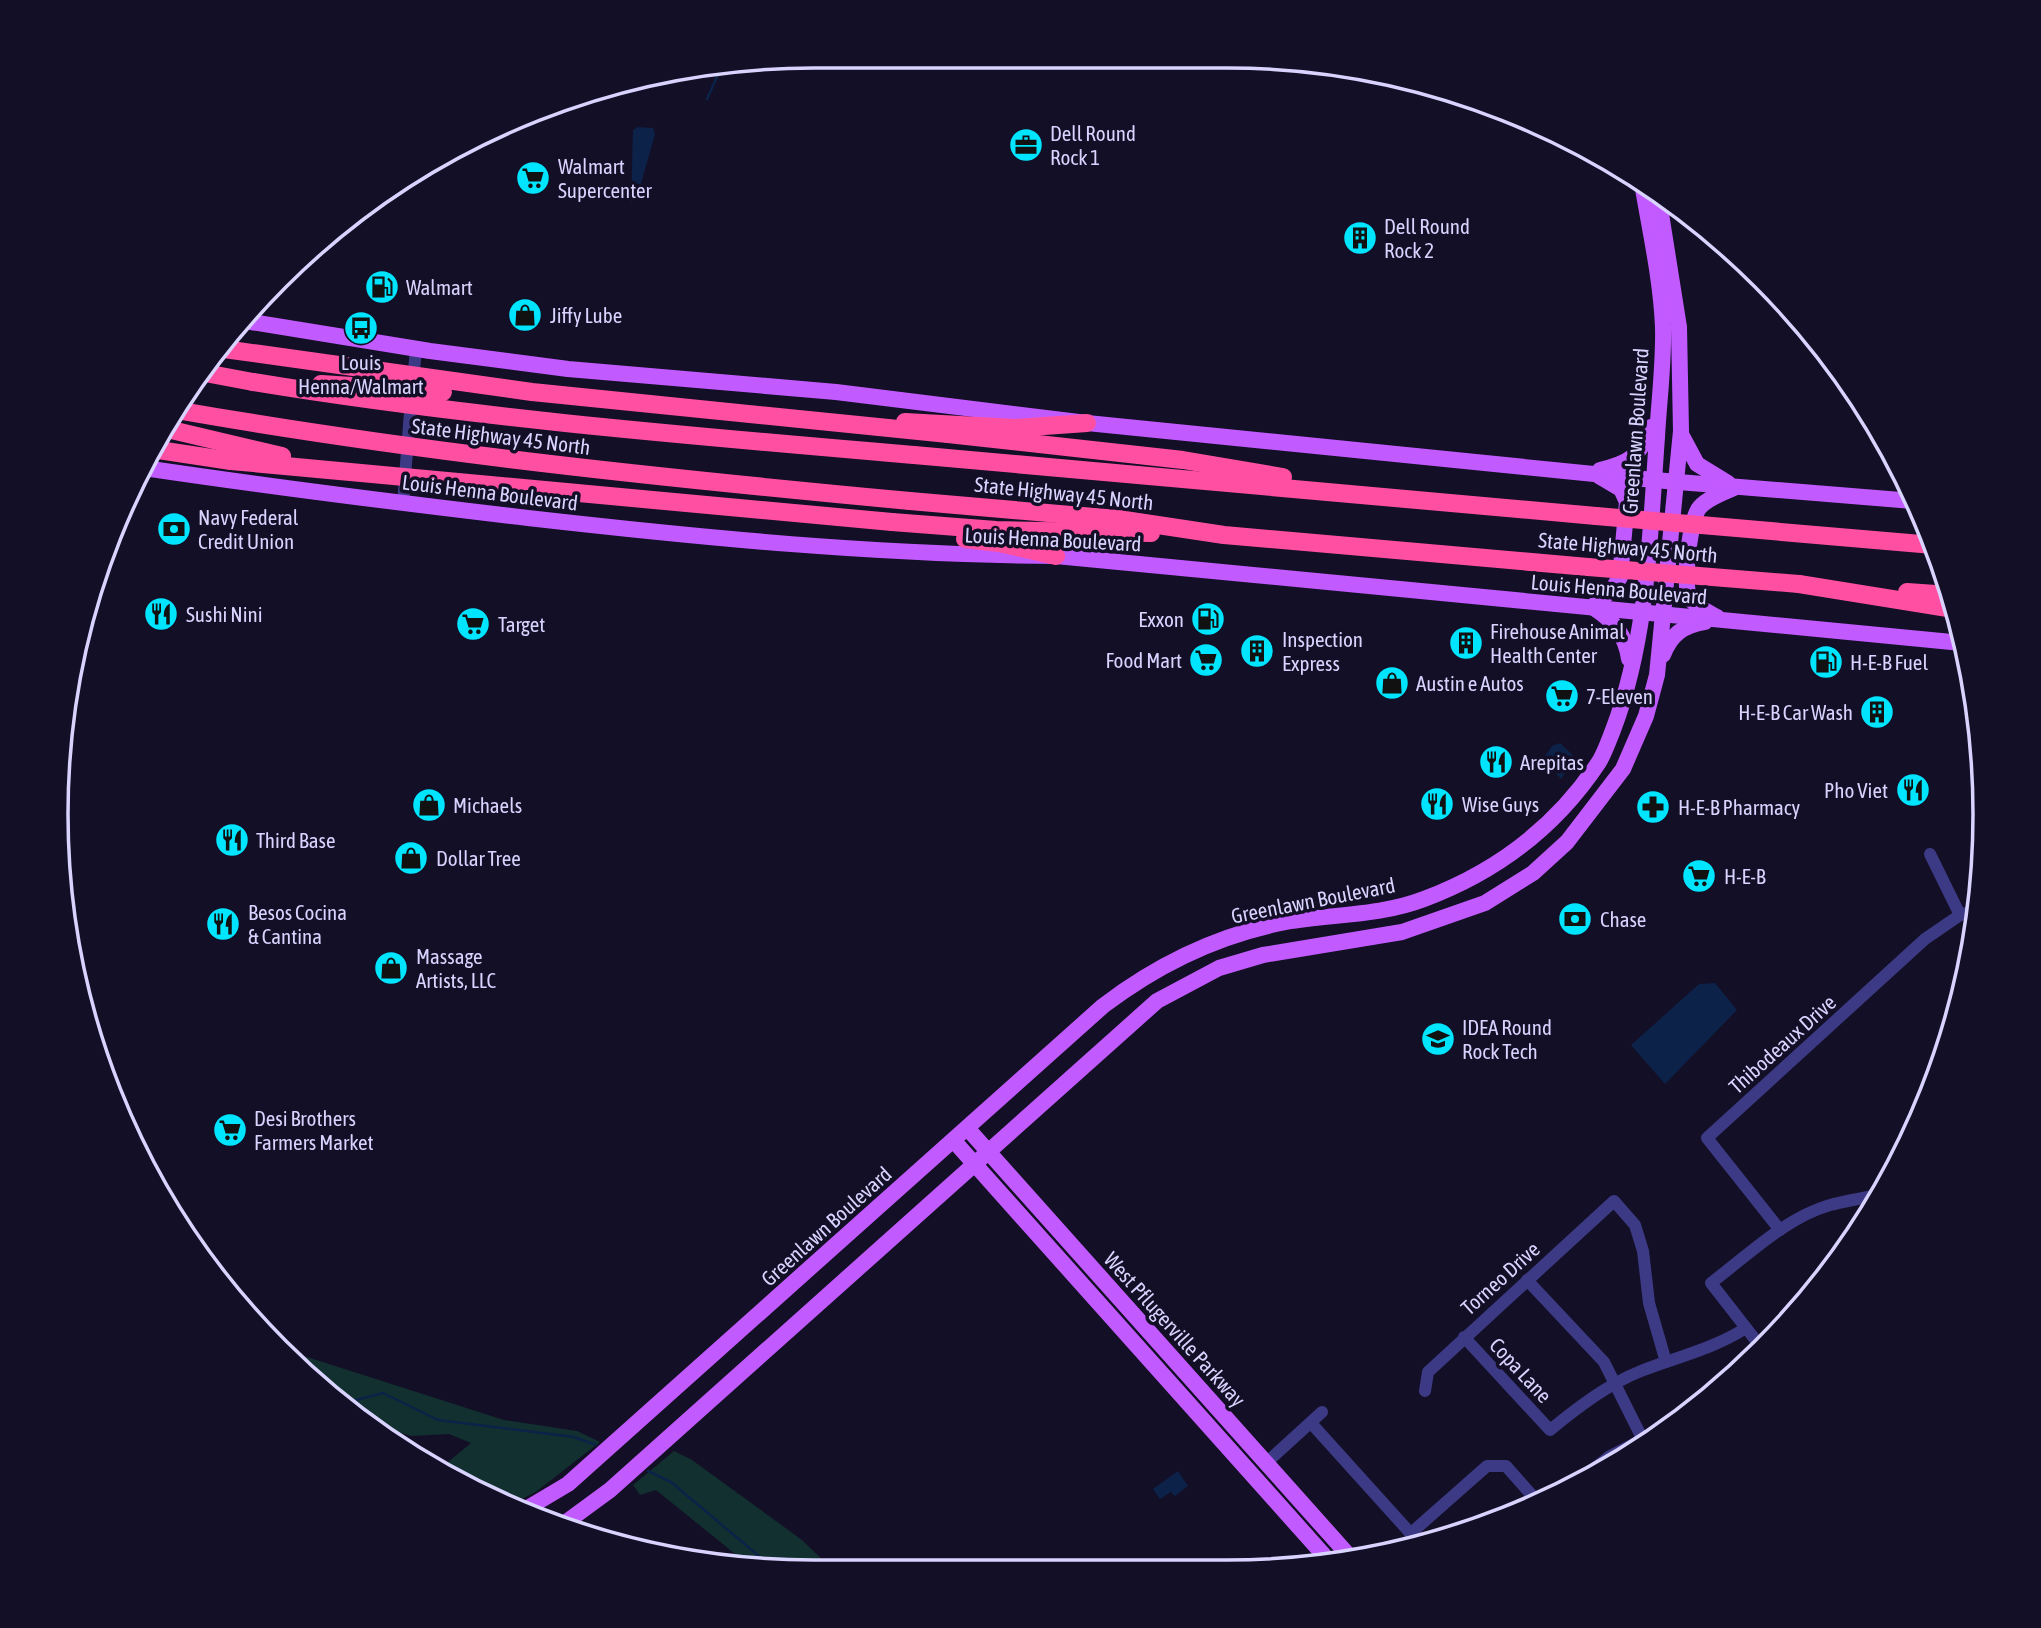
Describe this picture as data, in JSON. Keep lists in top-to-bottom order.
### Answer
{
  "streets": {
    "highway": ["State Highway 45 North"],
    "main road": ["Greenlawn Boulevard", "Louis Henna Boulevard", "West Pflugerville Parkway"],
    "street": ["Thibodeaux Drive", "Torneo Drive", "Copa Lane"]
  },
  "crossings": [
    ["Greenlawn Boulevard", "Louis Henna Boulevard"],
    ["Greenlawn Boulevard", "West Pflugerville Parkway"],
    ["Torneo Drive", "Copa Lane"]
  ],
  "places": {
    "office": ["Dell Round Rock 1"],
    "supermarket": [
      "Walmart Supercenter",
      "Target",
      "Food Mart",
      "7-Eleven",
      "H-E-B",
      "Desi Brothers Farmers Market"
    ],
    "building": [
      "Dell Round Rock 2",
      "Firehouse Animal Health Center",
      "Inspection Express",
      "H-E-B Car Wash"
    ],
    "fuel station": ["Walmart", "Exxon", "H-E-B Fuel"],
    "shop": [
      "Jiffy Lube",
      "Austin e Autos",
      "Michaels",
      "Dollar Tree",
      "Massage Artists, LLC"
    ],
    "bus stop": ["Louis Henna/Walmart"],
    "bank": ["Navy Federal Credit Union", "Chase"],
    "restaurant": [
      "Sushi Nini",
      "Arepitas",
      "Pho Viet",
      "Wise Guys",
      "Third Base",
      "Besos Cocina & Cantina"
    ],
    "pharmacy": ["H-E-B Pharmacy"],
    "school or university": ["IDEA Round Rock Tech"]
  }
}
